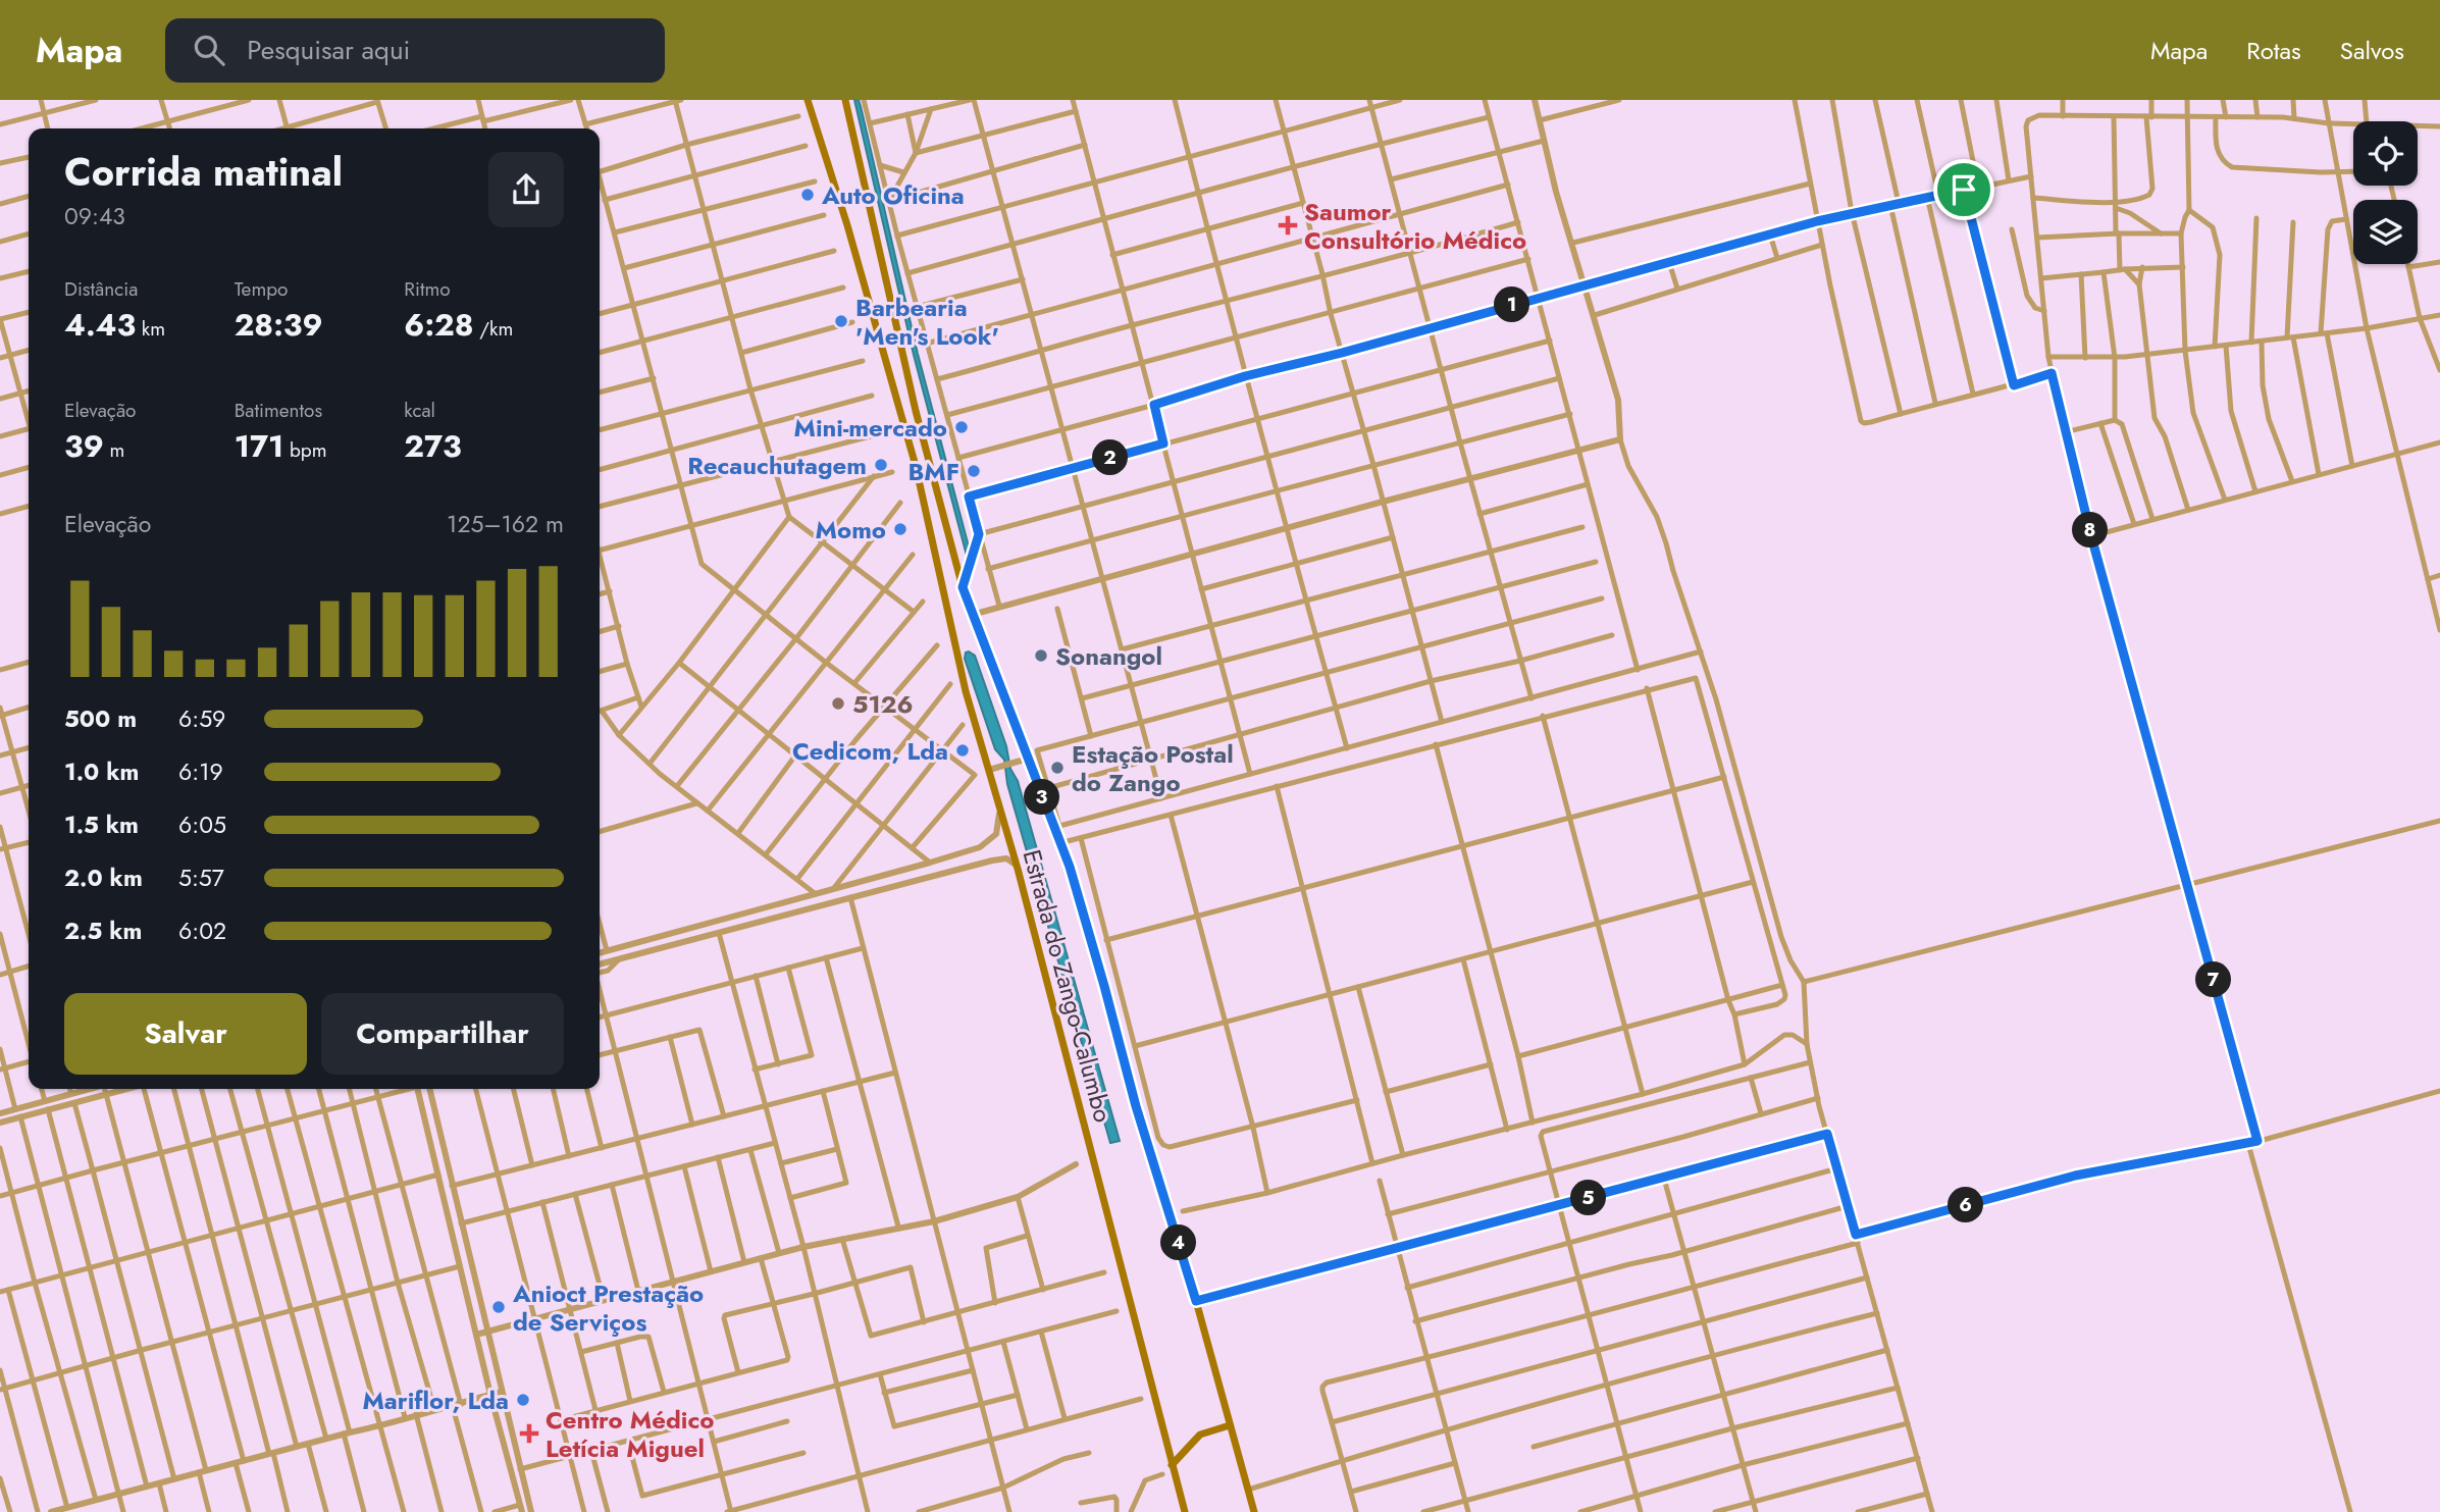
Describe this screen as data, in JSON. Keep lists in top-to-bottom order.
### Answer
{
  "streets": {
    "main road": ["Estrada do Zango-Calumbo"]
  },
  "places": {
    "other": [
      "Auto Oficina",
      "Barbearia 'Men's Look'",
      "Mini-mercado",
      "Recauchutagem",
      "BMF",
      "Momo",
      "Sonangol",
      "5126",
      "Cedicom, Lda",
      "Estação Postal do Zango",
      "Anioct Prestação de Serviços",
      "Mariflor, Lda"
    ],
    "health": ["Saumor Consultório Médico", "Centro Médico Letícia Miguel"]
  },
  "page": {
    "header": "Mapa",
    "search": "Pesquisar aqui",
    "nav": ["Mapa", "Rotas", "Salvos"],
    "heading": ["Corrida matinal", "09:43"],
    "stats": [
      ["Distância", "4.43 km"],
      ["Tempo", "28:39"],
      ["Ritmo", "6:28 /km"],
      ["Elevação", "39 m"],
      ["Batimentos", "171 bpm"],
      ["kcal", "273"]
    ],
    "pins": [
      "1",
      "2",
      "8",
      "3",
      "7",
      "5",
      "6",
      "4"
    ],
    "chart": ["Elevação", "125–162 m"],
    "list": [
      {
        "name": "500 m",
        "note": "6:59"
      },
      {
        "name": "1.0 km",
        "note": "6:19"
      },
      {
        "name": "1.5 km",
        "note": "6:05"
      },
      {
        "name": "2.0 km",
        "note": "5:57"
      },
      {
        "name": "2.5 km",
        "note": "6:02"
      }
    ],
    "buttons": ["Salvar", "Compartilhar"]
  }
}
